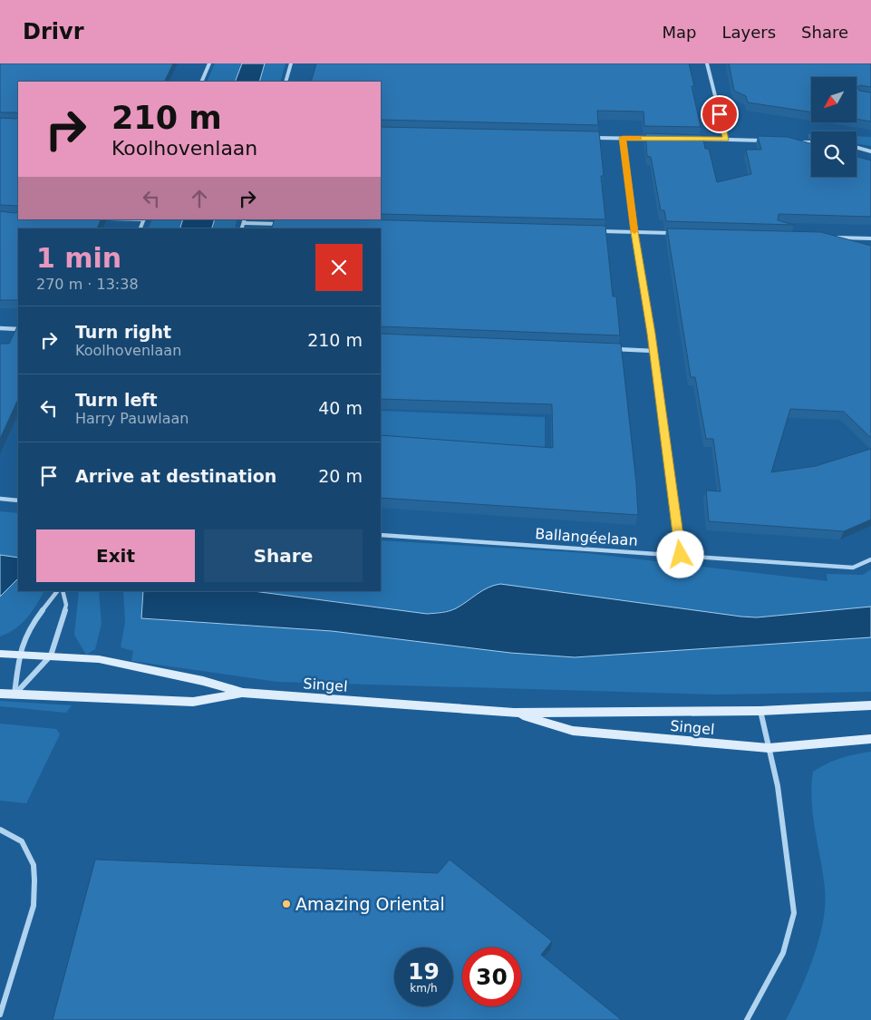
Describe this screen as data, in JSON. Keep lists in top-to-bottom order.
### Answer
{
  "streets": {
    "main road": ["Singel"],
    "street": ["Ballangéelaan"]
  },
  "places": ["Amazing Oriental"],
  "north": "bottom left",
  "page": {
    "header": "Drivr",
    "nav": ["Map", "Layers", "Share"],
    "turn": ["210 m", "Koolhovenlaan"],
    "heading": ["1 min", "270 m · 13:38"],
    "list": [
      {
        "name": "Turn right",
        "note": "Koolhovenlaan",
        "value": "210 m"
      },
      {
        "name": "Turn left",
        "note": "Harry Pauwlaan",
        "value": "40 m"
      },
      {
        "name": "Arrive at destination",
        "value": "20 m"
      }
    ],
    "buttons": ["Exit", "Share"],
    "speed": "19 km/h",
    "limit": "30"
  }
}
